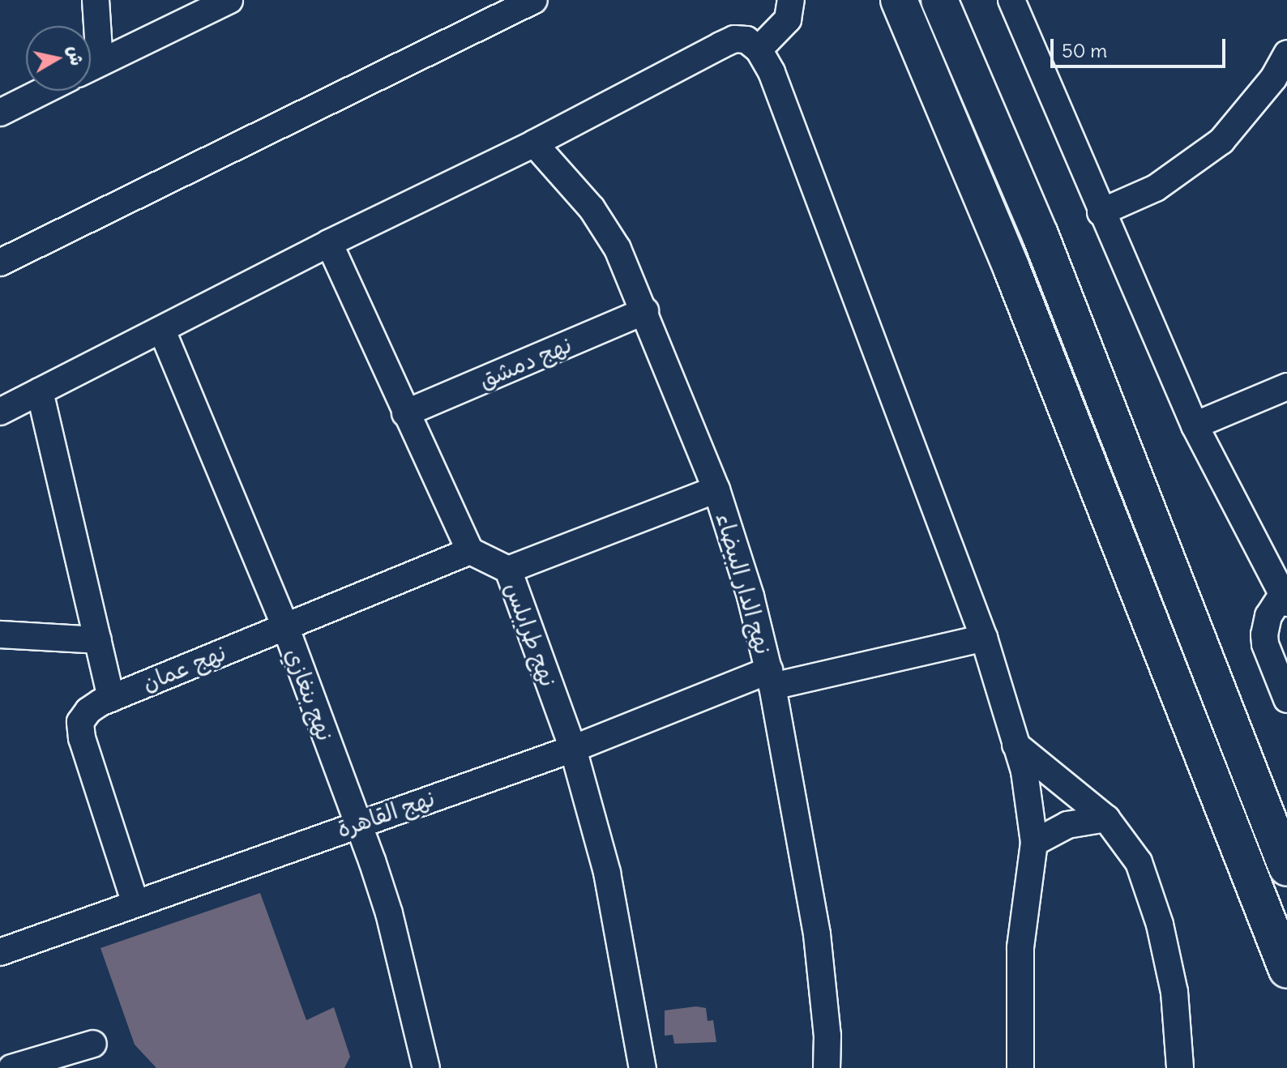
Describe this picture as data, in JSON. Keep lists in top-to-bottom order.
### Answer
{
  "streets": {
    "street": [
      "نهج دمشق",
      "نهج الدار البيضاء",
      "نهج طرابلس",
      "نهج عمان",
      "نهج بنغازي",
      "نهج القاهرة"
    ]
  },
  "crossings": [
    ["نهج دمشق", "نهج الدار البيضاء"],
    ["نهج الدار البيضاء", "نهج القاهرة"],
    ["نهج طرابلس", "نهج عمان"],
    ["نهج طرابلس", "نهج القاهرة"],
    ["نهج عمان", "نهج بنغازي"],
    ["نهج عمان", "نهج القاهرة"],
    ["نهج بنغازي", "نهج القاهرة"]
  ],
  "scale_bar": "50 m",
  "north": "right"
}
